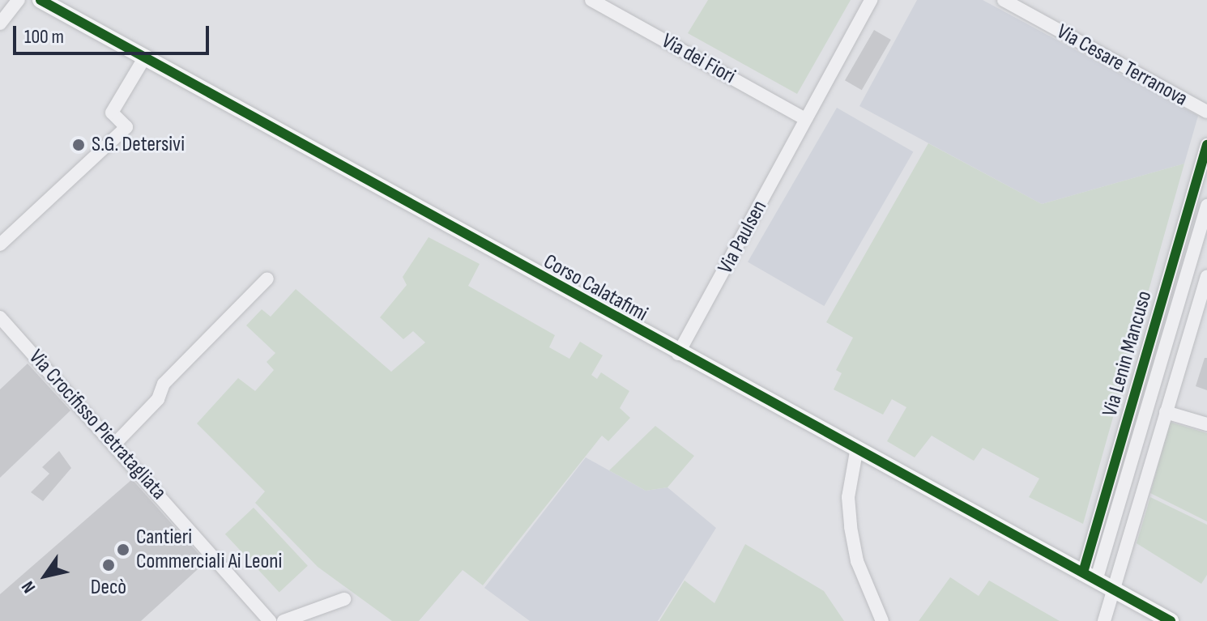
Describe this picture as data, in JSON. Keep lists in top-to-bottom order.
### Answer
{
  "streets": {
    "main road": ["Corso Calatafimi"],
    "street": [
      "Via dei Fiori",
      "Via Cesare Terranova",
      "Via Paulsen",
      "Via Lenin Mancuso",
      "Via Crocifisso Pietratagliata"
    ]
  },
  "crossings": [
    ["Via dei Fiori", "Via Paulsen"],
    ["Via Paulsen", "Corso Calatafimi"],
    ["Corso Calatafimi", "Via Lenin Mancuso"]
  ],
  "places": ["S.G. Detersivi", "Cantieri Commerciali Ai Leoni", "Decò"],
  "scale_bar": "100 m",
  "north": "bottom left"
}
